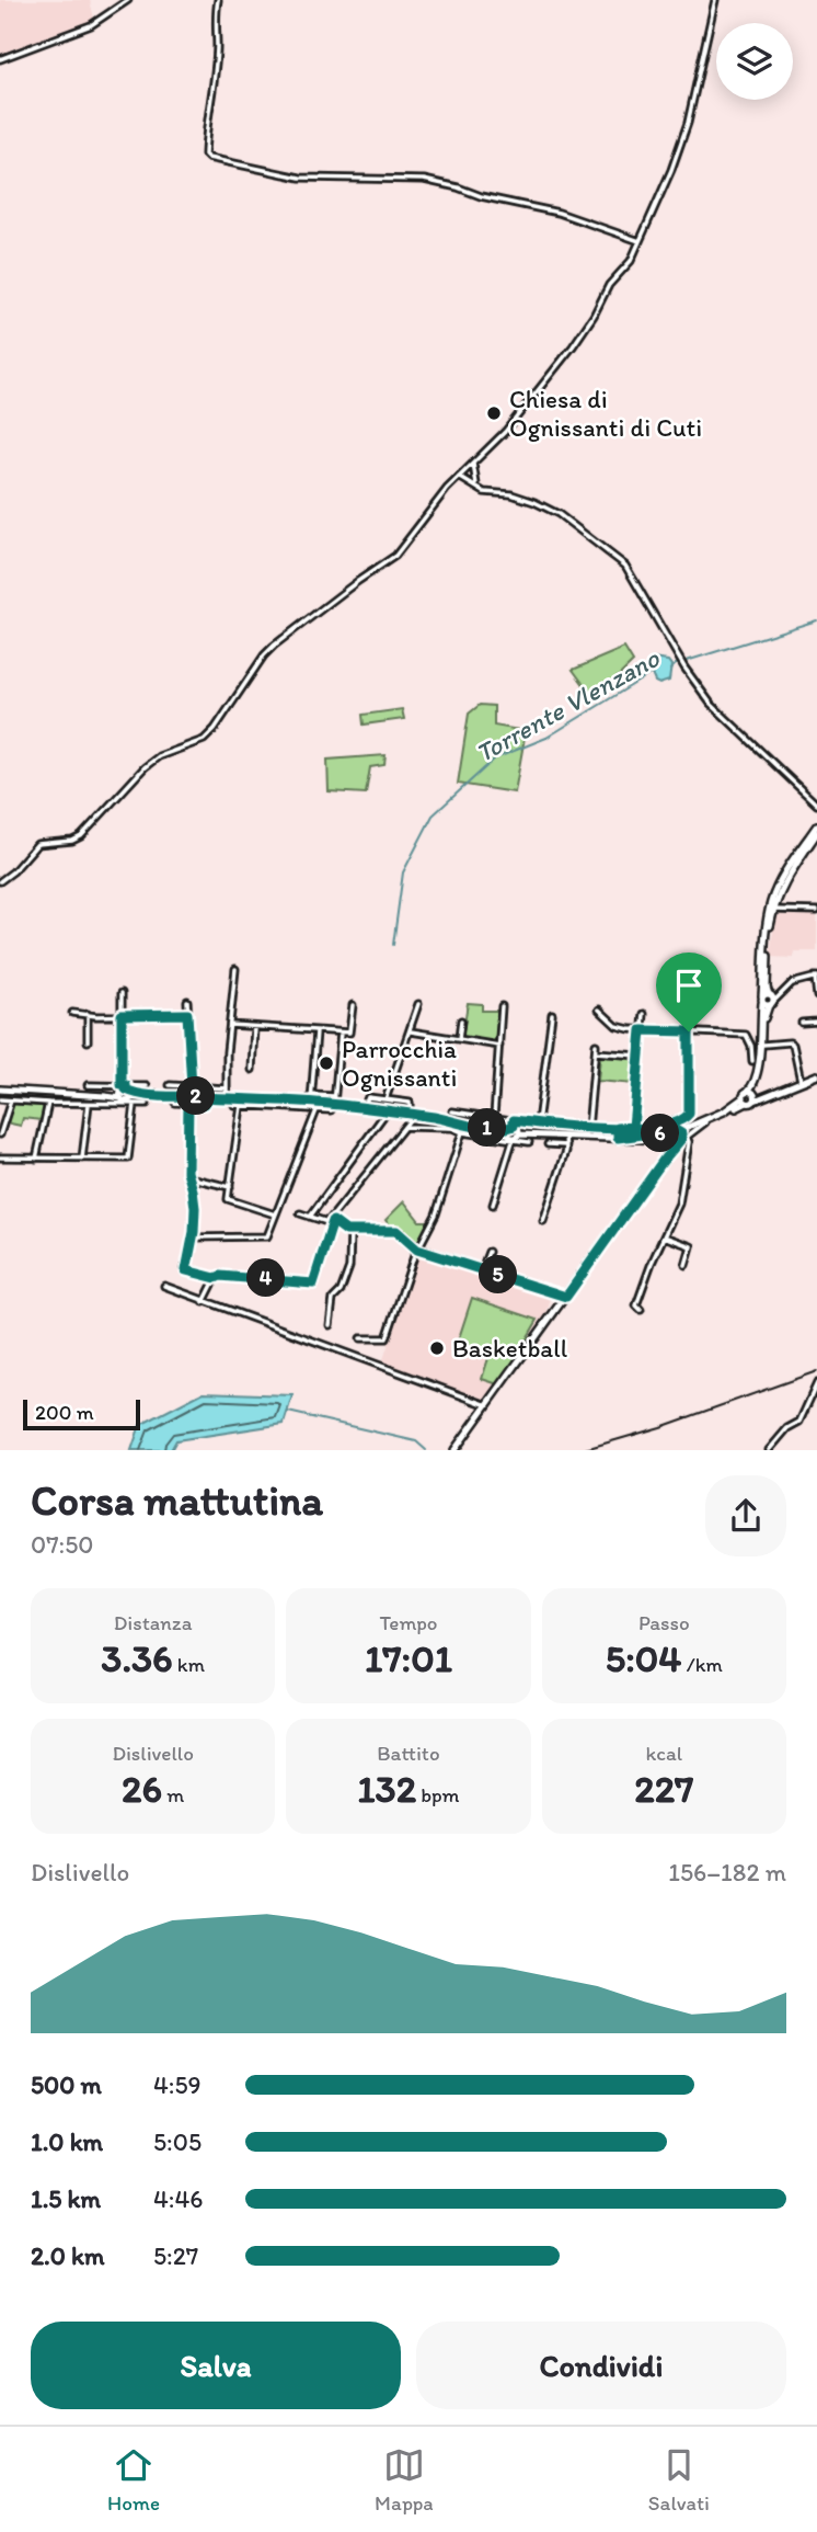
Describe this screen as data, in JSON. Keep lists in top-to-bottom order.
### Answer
{
  "water": ["Torrente Vlenzano"],
  "places": ["Chiesa di Ognissanti di Cuti", "Parrocchia Ognissanti", "Basketball"],
  "scale_bar": "200 m",
  "page": {
    "pins": [
      "2",
      "1",
      "6",
      "5",
      "4"
    ],
    "scale": "200 m",
    "heading": ["Corsa mattutina", "07:50"],
    "stats": [
      ["Distanza", "3.36 km"],
      ["Tempo", "17:01"],
      ["Passo", "5:04 /km"],
      ["Dislivello", "26 m"],
      ["Battito", "132 bpm"],
      ["kcal", "227"]
    ],
    "chart": ["Dislivello", "156–182 m"],
    "list": [
      {
        "name": "500 m",
        "note": "4:59"
      },
      {
        "name": "1.0 km",
        "note": "5:05"
      },
      {
        "name": "1.5 km",
        "note": "4:46"
      },
      {
        "name": "2.0 km",
        "note": "5:27"
      }
    ],
    "buttons": ["Salva", "Condividi"],
    "tabs": ["Home", "Mappa", "Salvati"]
  }
}
